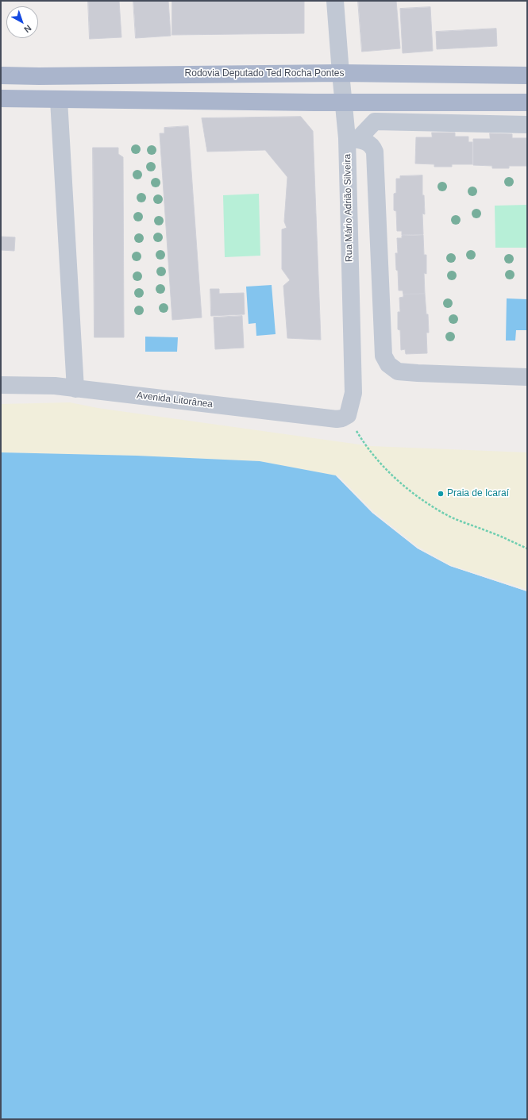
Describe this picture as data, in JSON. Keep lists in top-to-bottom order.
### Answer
{
  "streets": {
    "main road": ["Rodovia Deputado Ted Rocha Pontes"],
    "street": ["Rua Mário Adrião Silveira", "Avenida Litorânea"]
  },
  "crossings": [
    ["Rodovia Deputado Ted Rocha Pontes", "Rua Mário Adrião Silveira"],
    ["Rua Mário Adrião Silveira", "Avenida Litorânea"]
  ],
  "places": ["Praia de Icaraí"],
  "north": "bottom right"
}
